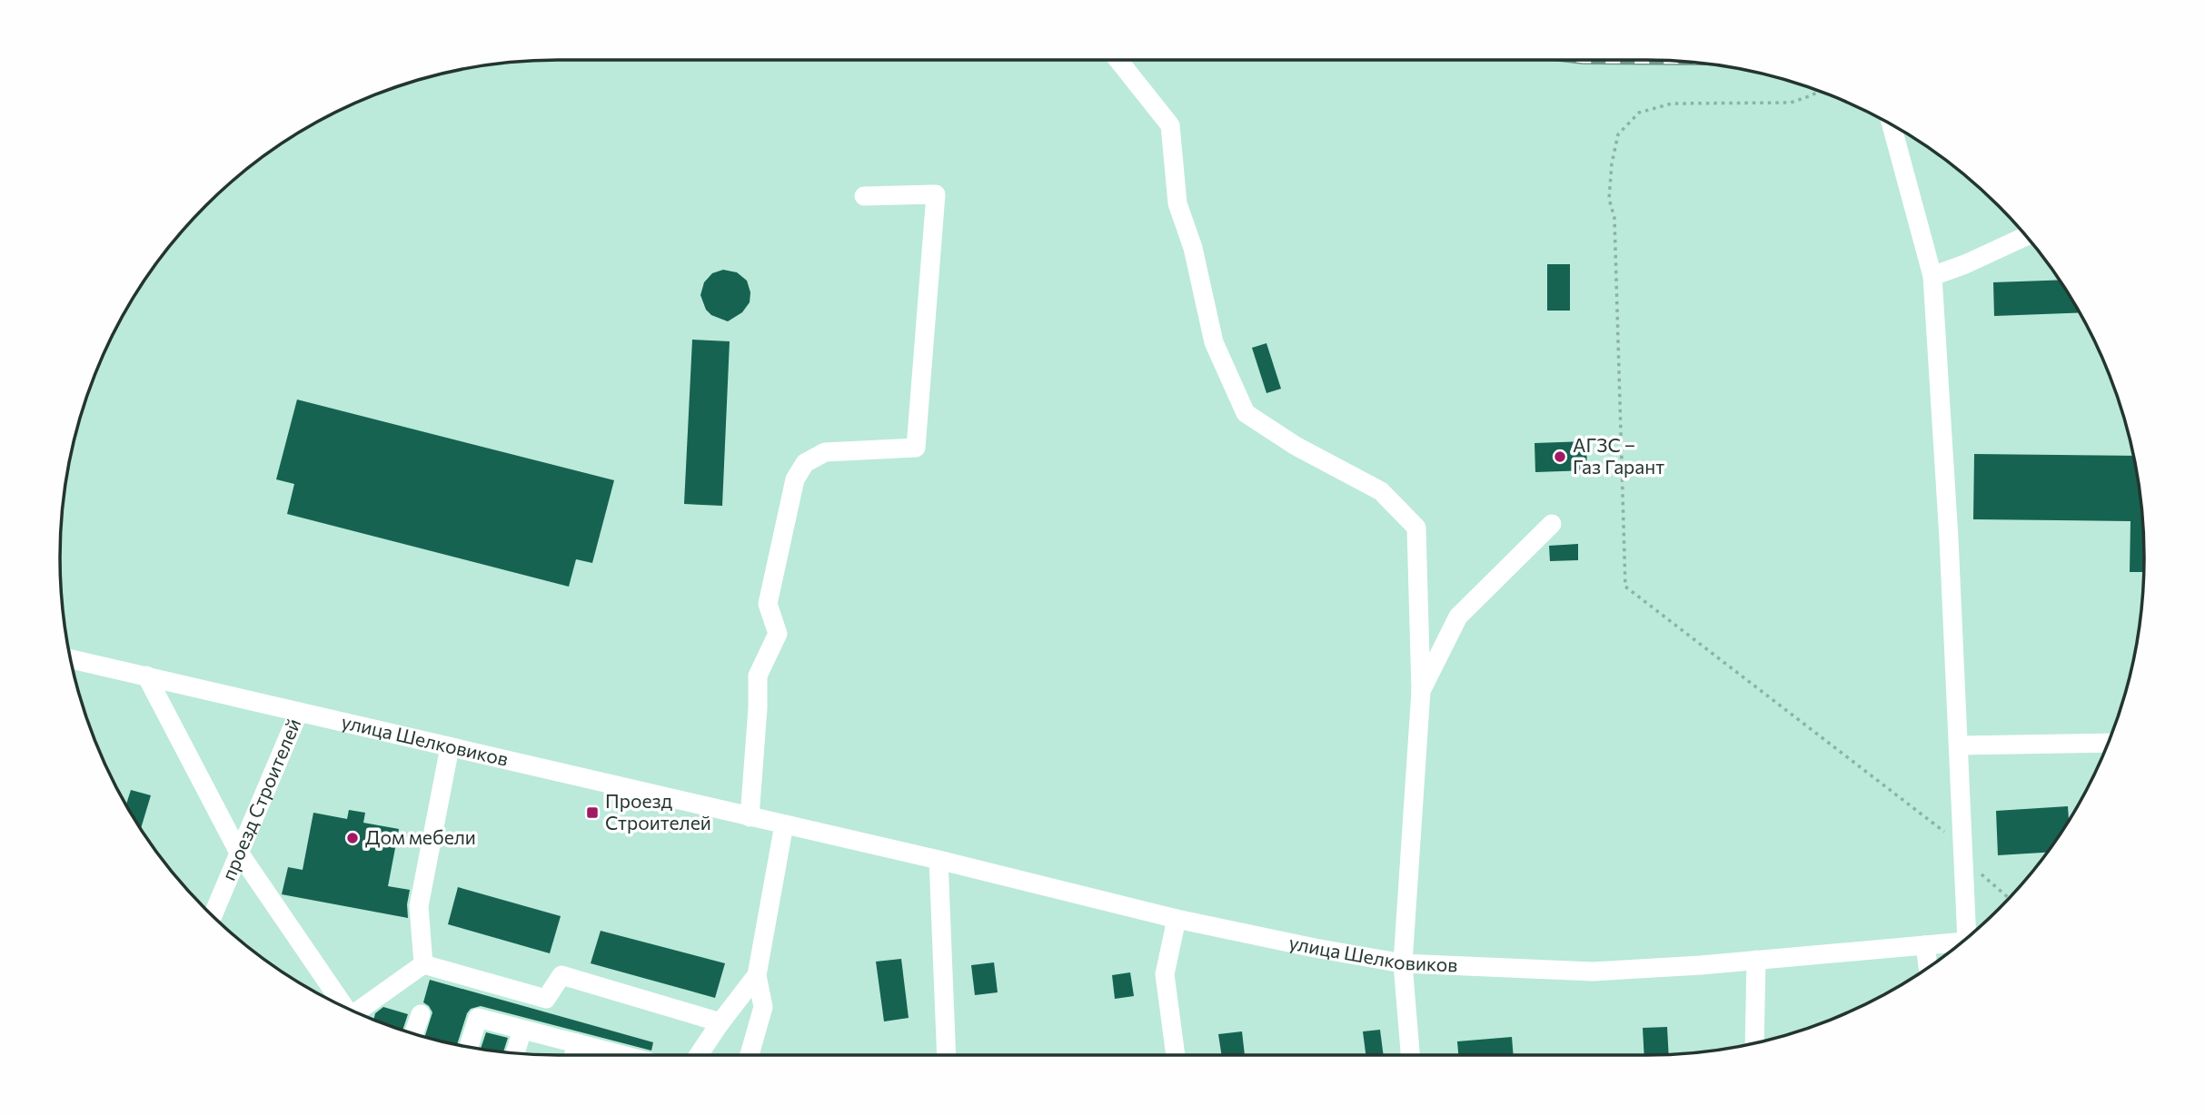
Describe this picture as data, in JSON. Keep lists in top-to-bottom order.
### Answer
{
  "streets": {
    "street": ["улица Шелковиков", "проезд Строителей"]
  },
  "crossings": [
    ["улица Шелковиков", "проезд Строителей"]
  ],
  "places": {
    "other": ["АГЗС – Газ Гарант", "Дом мебели"],
    "transit": ["Проезд Строителей"]
  }
}
